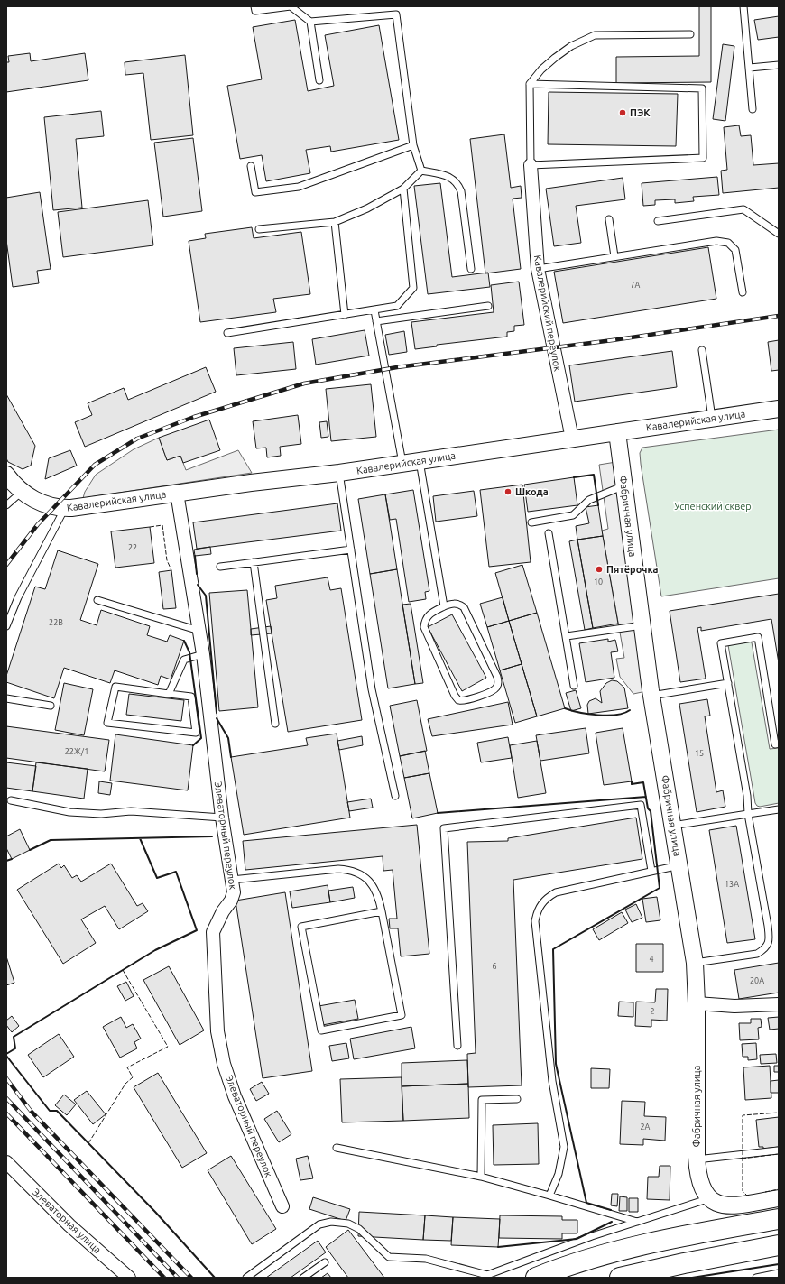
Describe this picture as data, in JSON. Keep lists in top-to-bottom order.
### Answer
{
  "streets": {
    "street": [
      "Кавалерийский переулок",
      "Кавалерийская улица",
      "Фабричная улица",
      "Элеваторный переулок",
      "Элеваторная улица"
    ]
  },
  "crossings": [
    ["Кавалерийский переулок", "Кавалерийская улица"],
    ["Кавалерийская улица", "Фабричная улица"],
    ["Кавалерийская улица", "Элеваторный переулок"]
  ],
  "parks": ["Успенский сквер"],
  "places": ["ПЭК", "Шкода", "Пятёрочка"],
  "house_numbers": [
    "7А",
    "22",
    "10",
    "22В",
    "22Ж/1",
    "15",
    "13А",
    "4",
    "6",
    "20А",
    "2",
    "2А"
  ]
}
